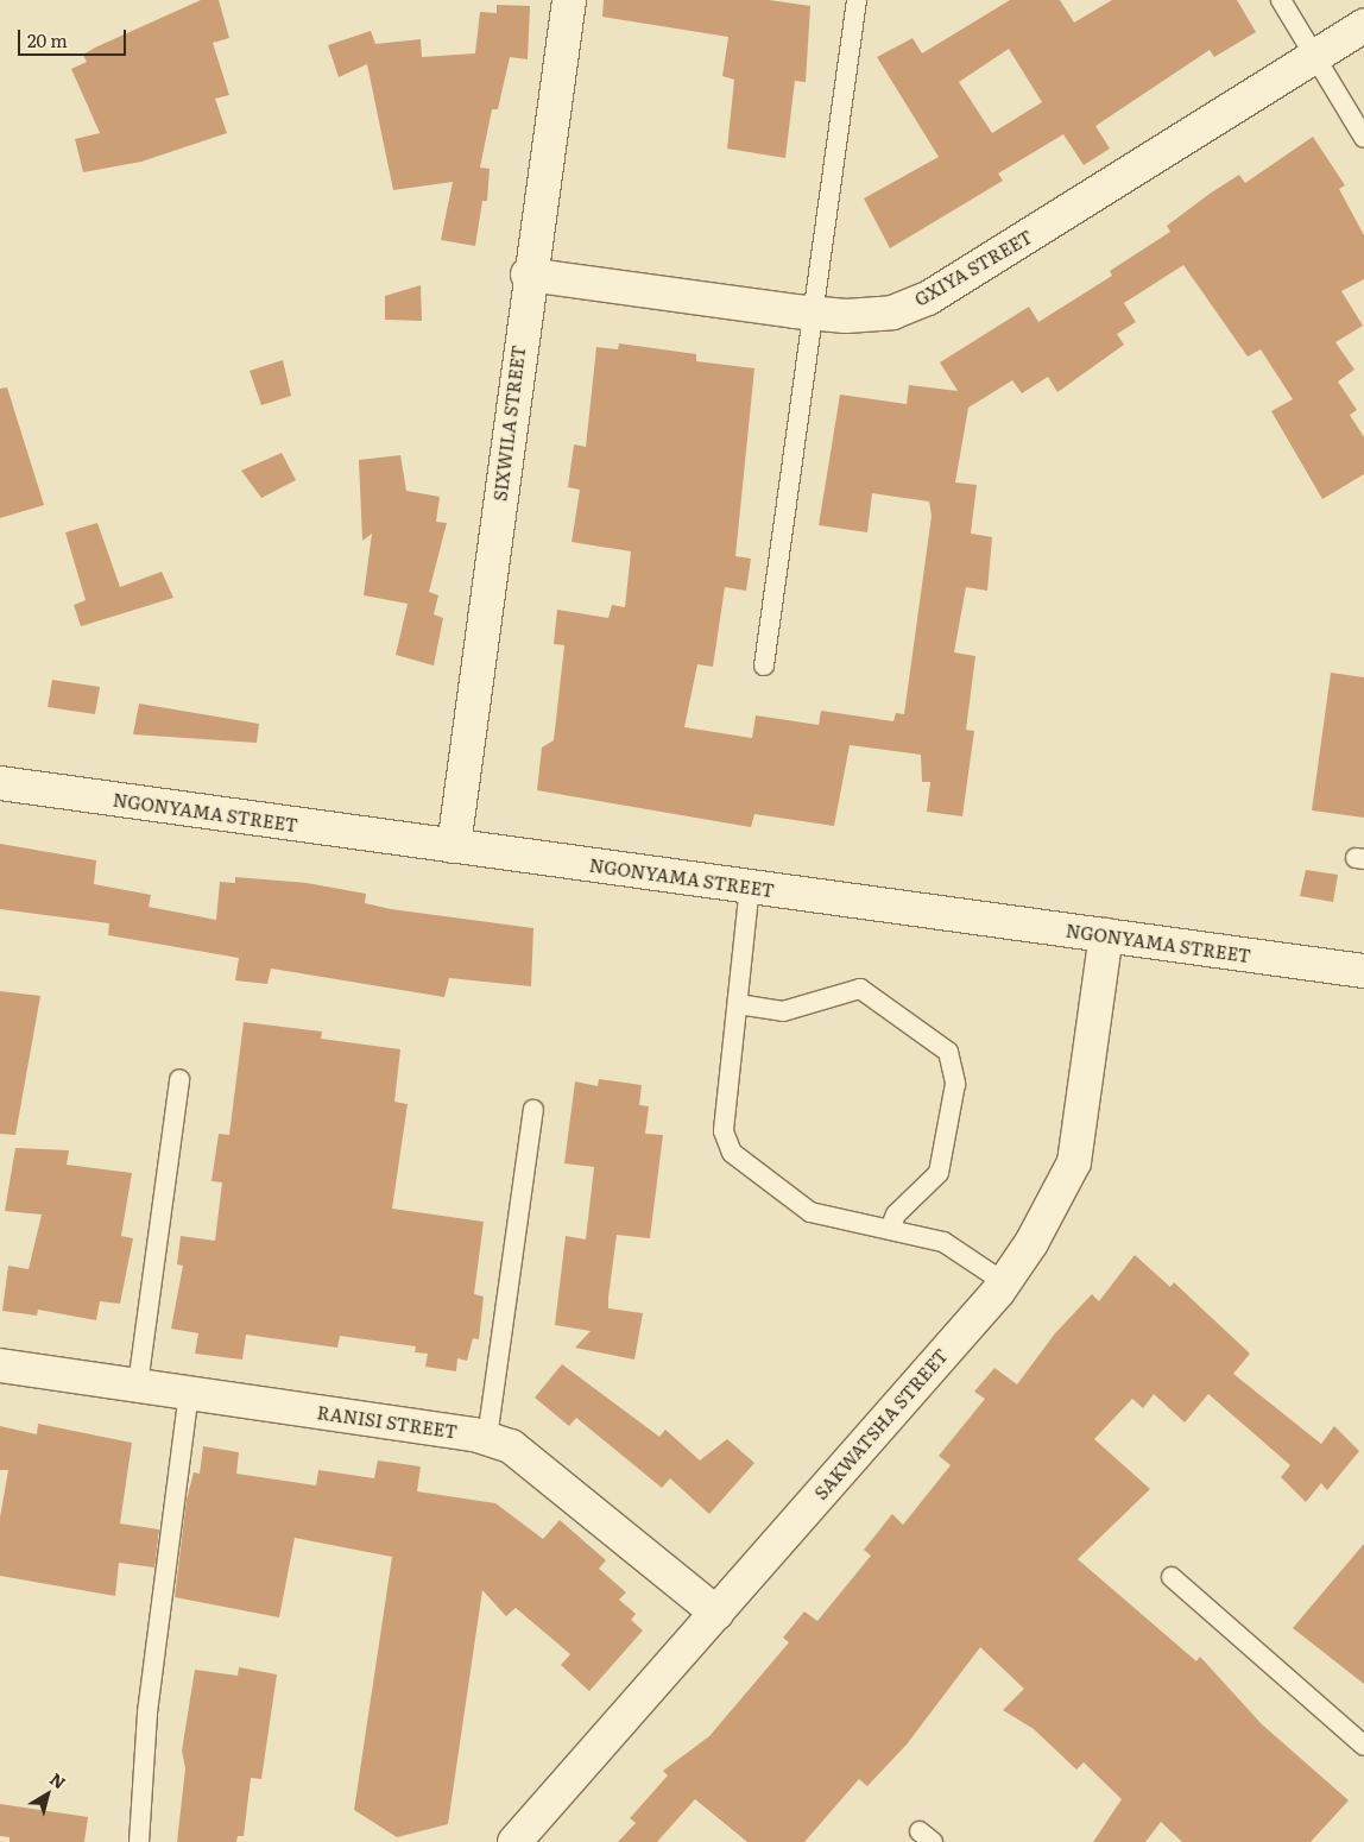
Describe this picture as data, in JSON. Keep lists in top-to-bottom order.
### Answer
{
  "streets": {
    "street": [
      "GXIYA STREET",
      "SIXWILA STREET",
      "NGONYAMA STREET",
      "RANISI STREET",
      "SAKWATSHA STREET"
    ]
  },
  "crossings": [
    ["GXIYA STREET", "SIXWILA STREET"],
    ["SIXWILA STREET", "NGONYAMA STREET"],
    ["NGONYAMA STREET", "SAKWATSHA STREET"],
    ["RANISI STREET", "SAKWATSHA STREET"]
  ],
  "scale_bar": "20 m",
  "north": "top right"
}
